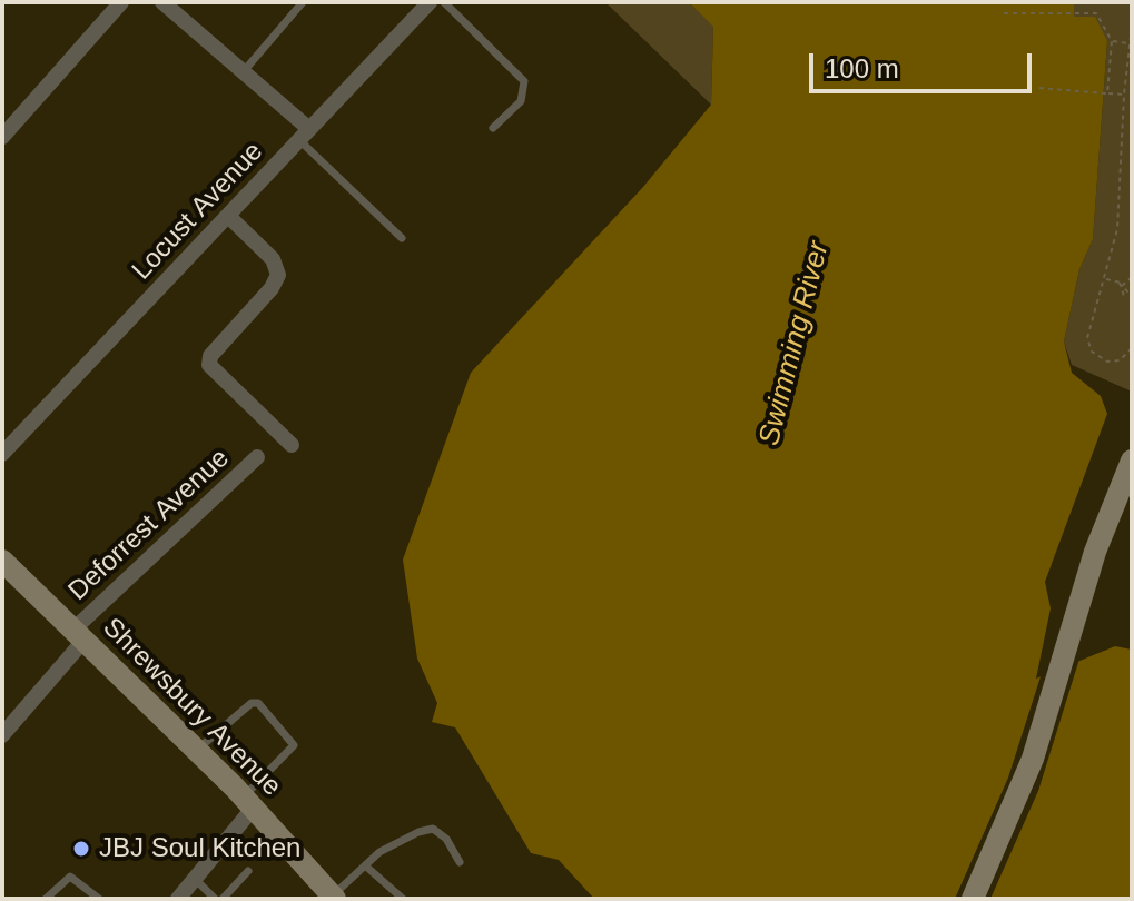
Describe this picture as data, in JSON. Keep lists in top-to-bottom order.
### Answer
{
  "streets": {
    "main road": ["Shrewsbury Avenue"],
    "street": ["Locust Avenue", "Deforrest Avenue"]
  },
  "crossings": [
    ["Deforrest Avenue", "Shrewsbury Avenue"]
  ],
  "water": ["Swimming River"],
  "places": ["JBJ Soul Kitchen"],
  "scale_bar": "100 m"
}
